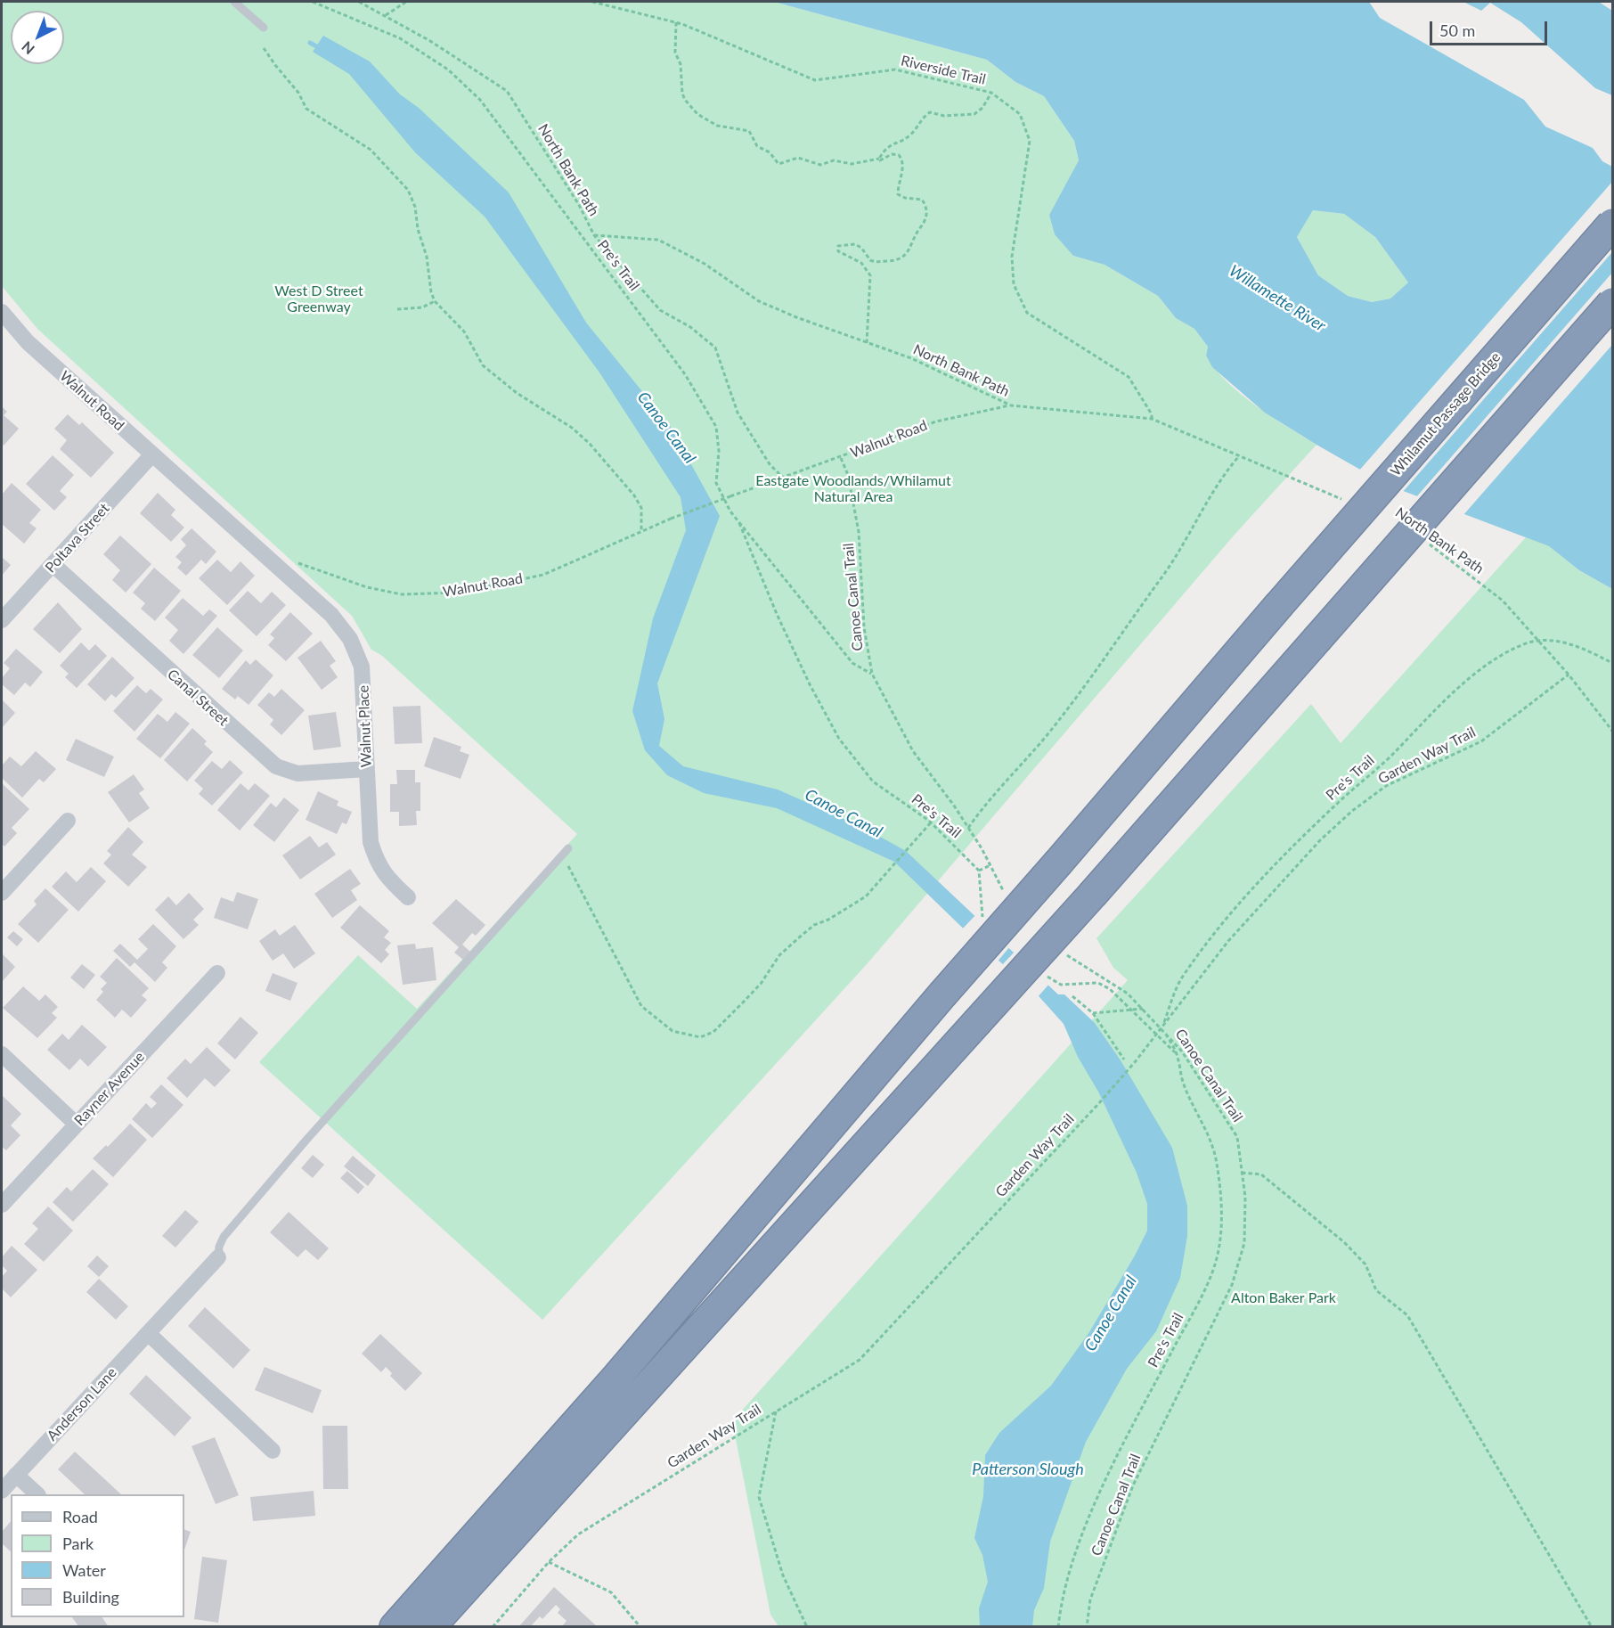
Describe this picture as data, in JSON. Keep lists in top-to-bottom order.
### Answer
{
  "streets": {
    "highway": ["Whilamut Passage Bridge"],
    "street": [
      "Walnut Road",
      "Poltava Street",
      "Canal Street",
      "Walnut Place",
      "Rayner Avenue",
      "Anderson Lane"
    ],
    "path": [
      "Riverside Trail",
      "North Bank Path",
      "Pre's Trail",
      "Canoe Canal Trail",
      "Garden Way Trail"
    ]
  },
  "crossings": [
    ["Riverside Trail", "North Bank Path"],
    ["North Bank Path", "Pre's Trail"],
    ["North Bank Path", "Walnut Road"],
    ["North Bank Path", "Garden Way Trail"],
    ["Pre's Trail", "Canoe Canal Trail"],
    ["Pre's Trail", "Garden Way Trail"],
    ["Walnut Road", "Poltava Street"],
    ["Walnut Road", "Canoe Canal Trail"],
    ["Walnut Road", "Walnut Place"],
    ["Poltava Street", "Canal Street"],
    ["Canoe Canal Trail", "Garden Way Trail"],
    ["Canal Street", "Walnut Place"]
  ],
  "water": ["Willamette River", "Canoe Canal", "Patterson Slough"],
  "parks": ["West D Street Greenway", "Eastgate Woodlands/Whilamut Natural Area", "Alton Baker Park"],
  "legend": [
    "Road",
    "Park",
    "Water",
    "Building"
  ],
  "scale_bar": "50 m",
  "north": "bottom left"
}
